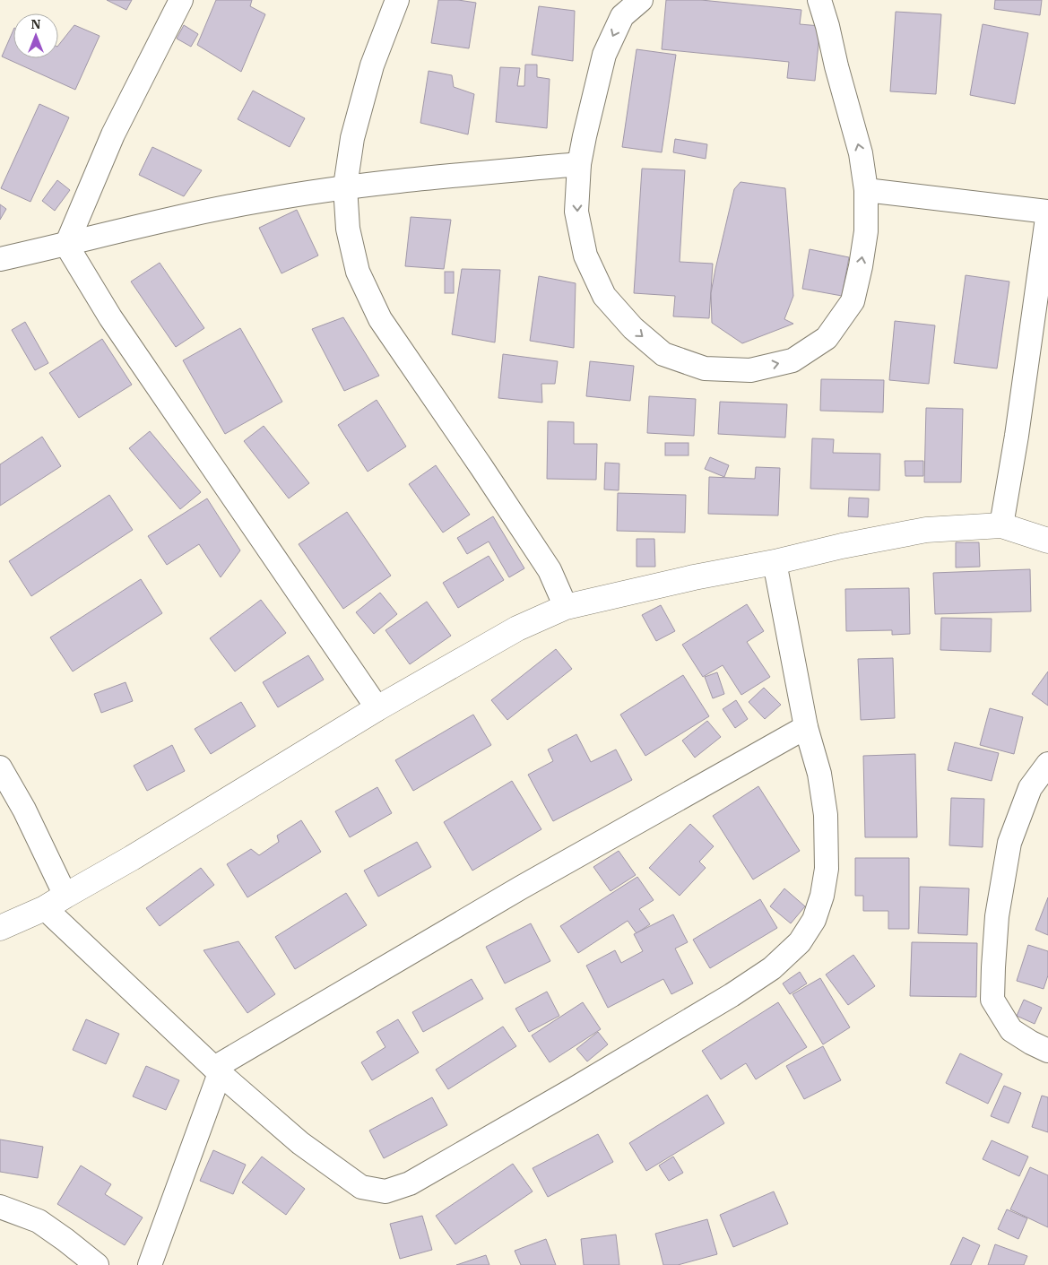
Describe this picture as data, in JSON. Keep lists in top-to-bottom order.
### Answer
{
  "north": "top"
}
